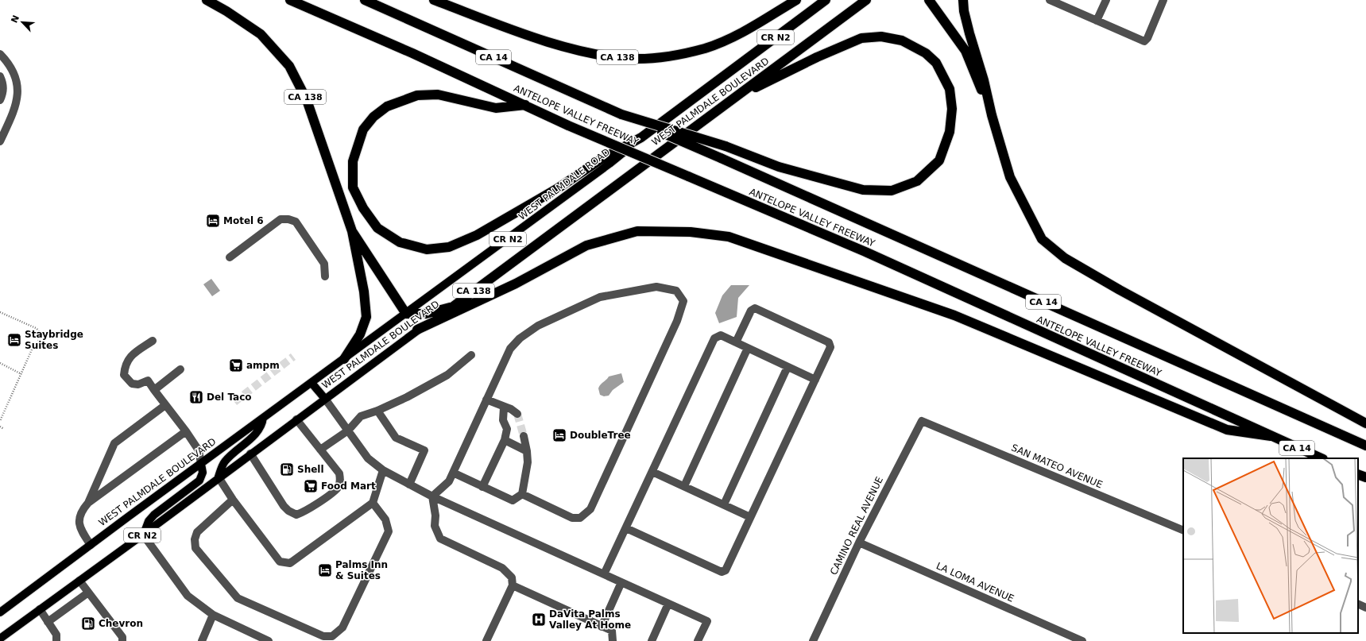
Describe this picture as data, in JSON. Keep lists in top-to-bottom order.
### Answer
{
  "streets": {
    "highway": [
      "CR N2",
      "CA 14",
      "CA 138",
      "WEST PALMDALE BOULEVARD",
      "ANTELOPE VALLEY FREEWAY"
    ],
    "main road": ["WEST PALMDALE ROAD"],
    "street": ["SAN MATEO AVENUE", "CAMINO REAL AVENUE", "LA LOMA AVENUE"]
  },
  "crossings": [
    ["CA 138", "WEST PALMDALE BOULEVARD"],
    ["CA 138", "WEST PALMDALE ROAD"],
    ["WEST PALMDALE BOULEVARD", "ANTELOPE VALLEY FREEWAY"],
    ["WEST PALMDALE BOULEVARD", "WEST PALMDALE ROAD"],
    ["SAN MATEO AVENUE", "CAMINO REAL AVENUE"],
    ["CAMINO REAL AVENUE", "LA LOMA AVENUE"]
  ],
  "places": {
    "hotel": [
      "Motel 6",
      "Staybridge Suites",
      "DoubleTree",
      "Palms Inn & Suites"
    ],
    "supermarket": ["ampm", "Food Mart"],
    "restaurant": ["Del Taco"],
    "fuel station": ["Shell", "Chevron"],
    "hospital": ["DaVita Palms Valley At Home"]
  },
  "north": "top left"
}
